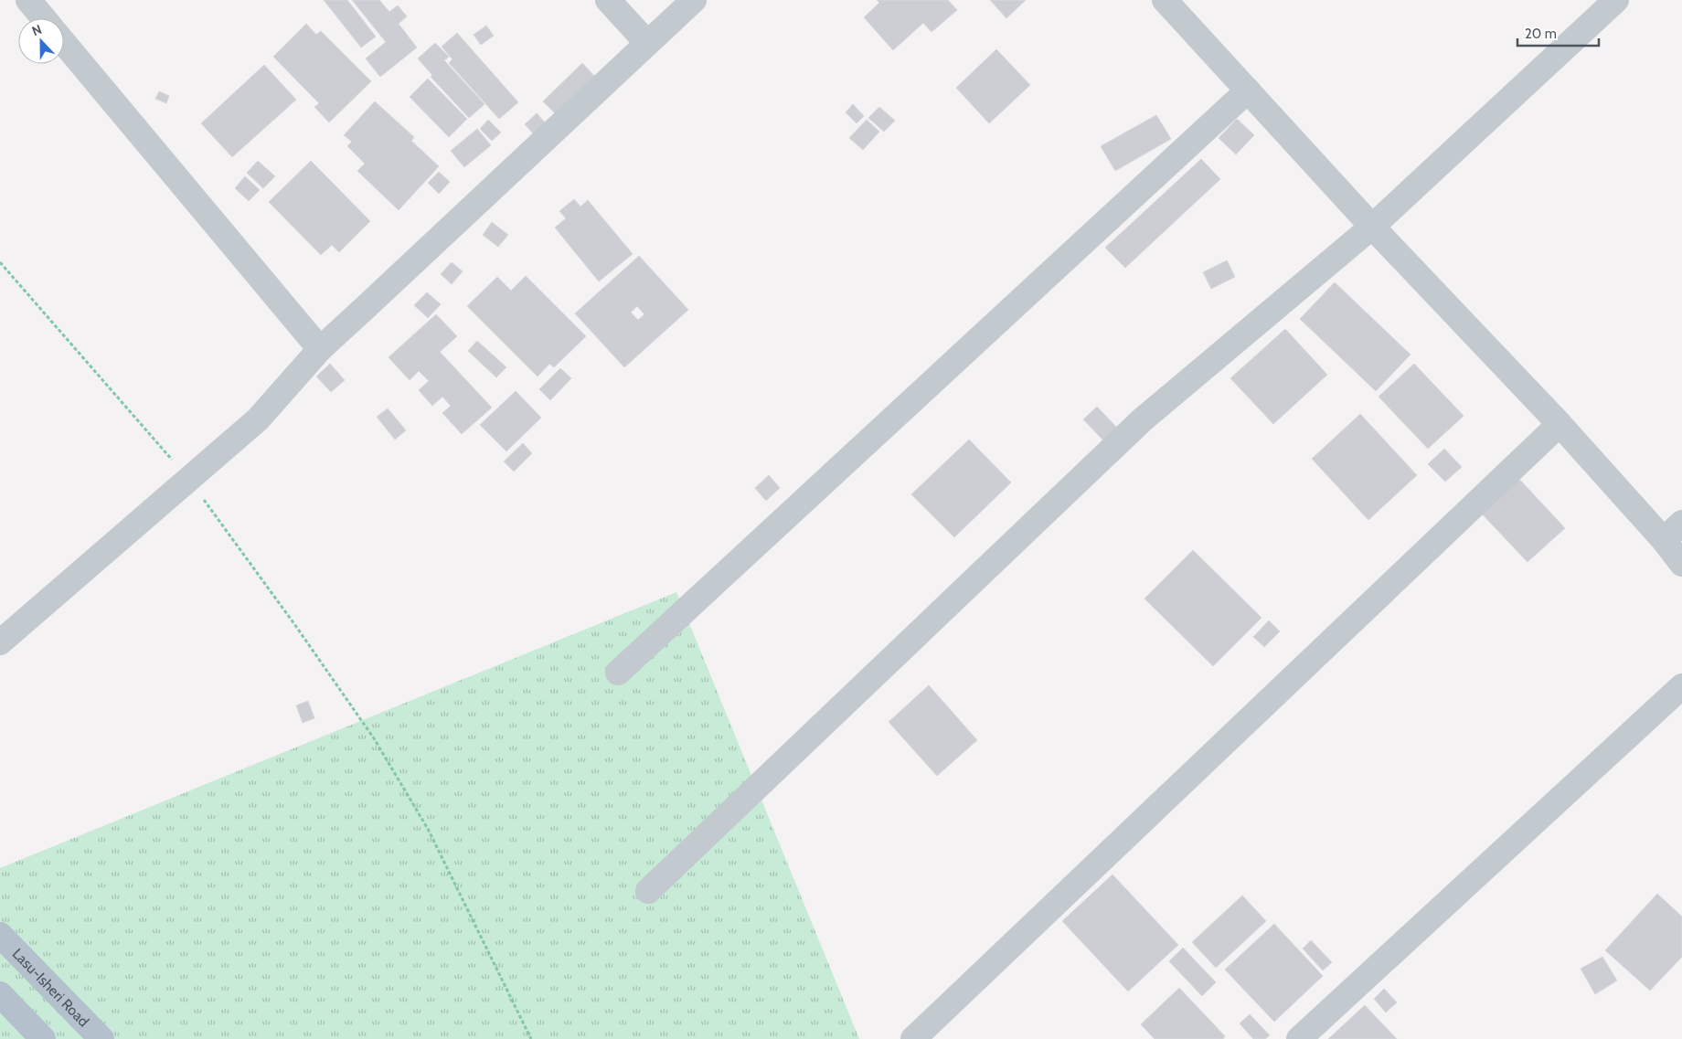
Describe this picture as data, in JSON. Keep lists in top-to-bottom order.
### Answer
{
  "streets": {
    "main road": ["Lasu-Isheri Road"]
  },
  "scale_bar": "20 m",
  "north": "top"
}
